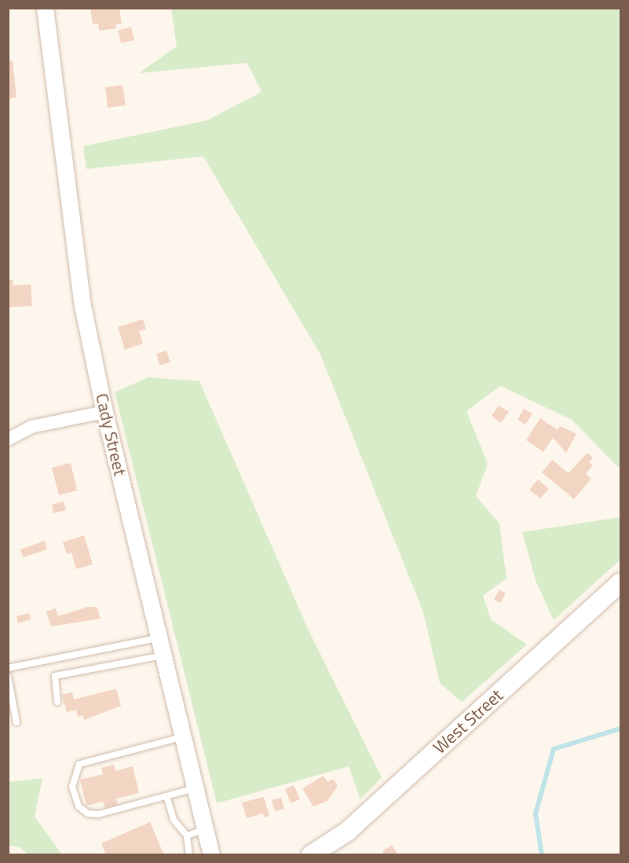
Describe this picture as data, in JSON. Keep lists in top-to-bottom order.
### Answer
{
  "streets": {
    "main road": ["West Street"],
    "street": ["Cady Street"]
  }
}
